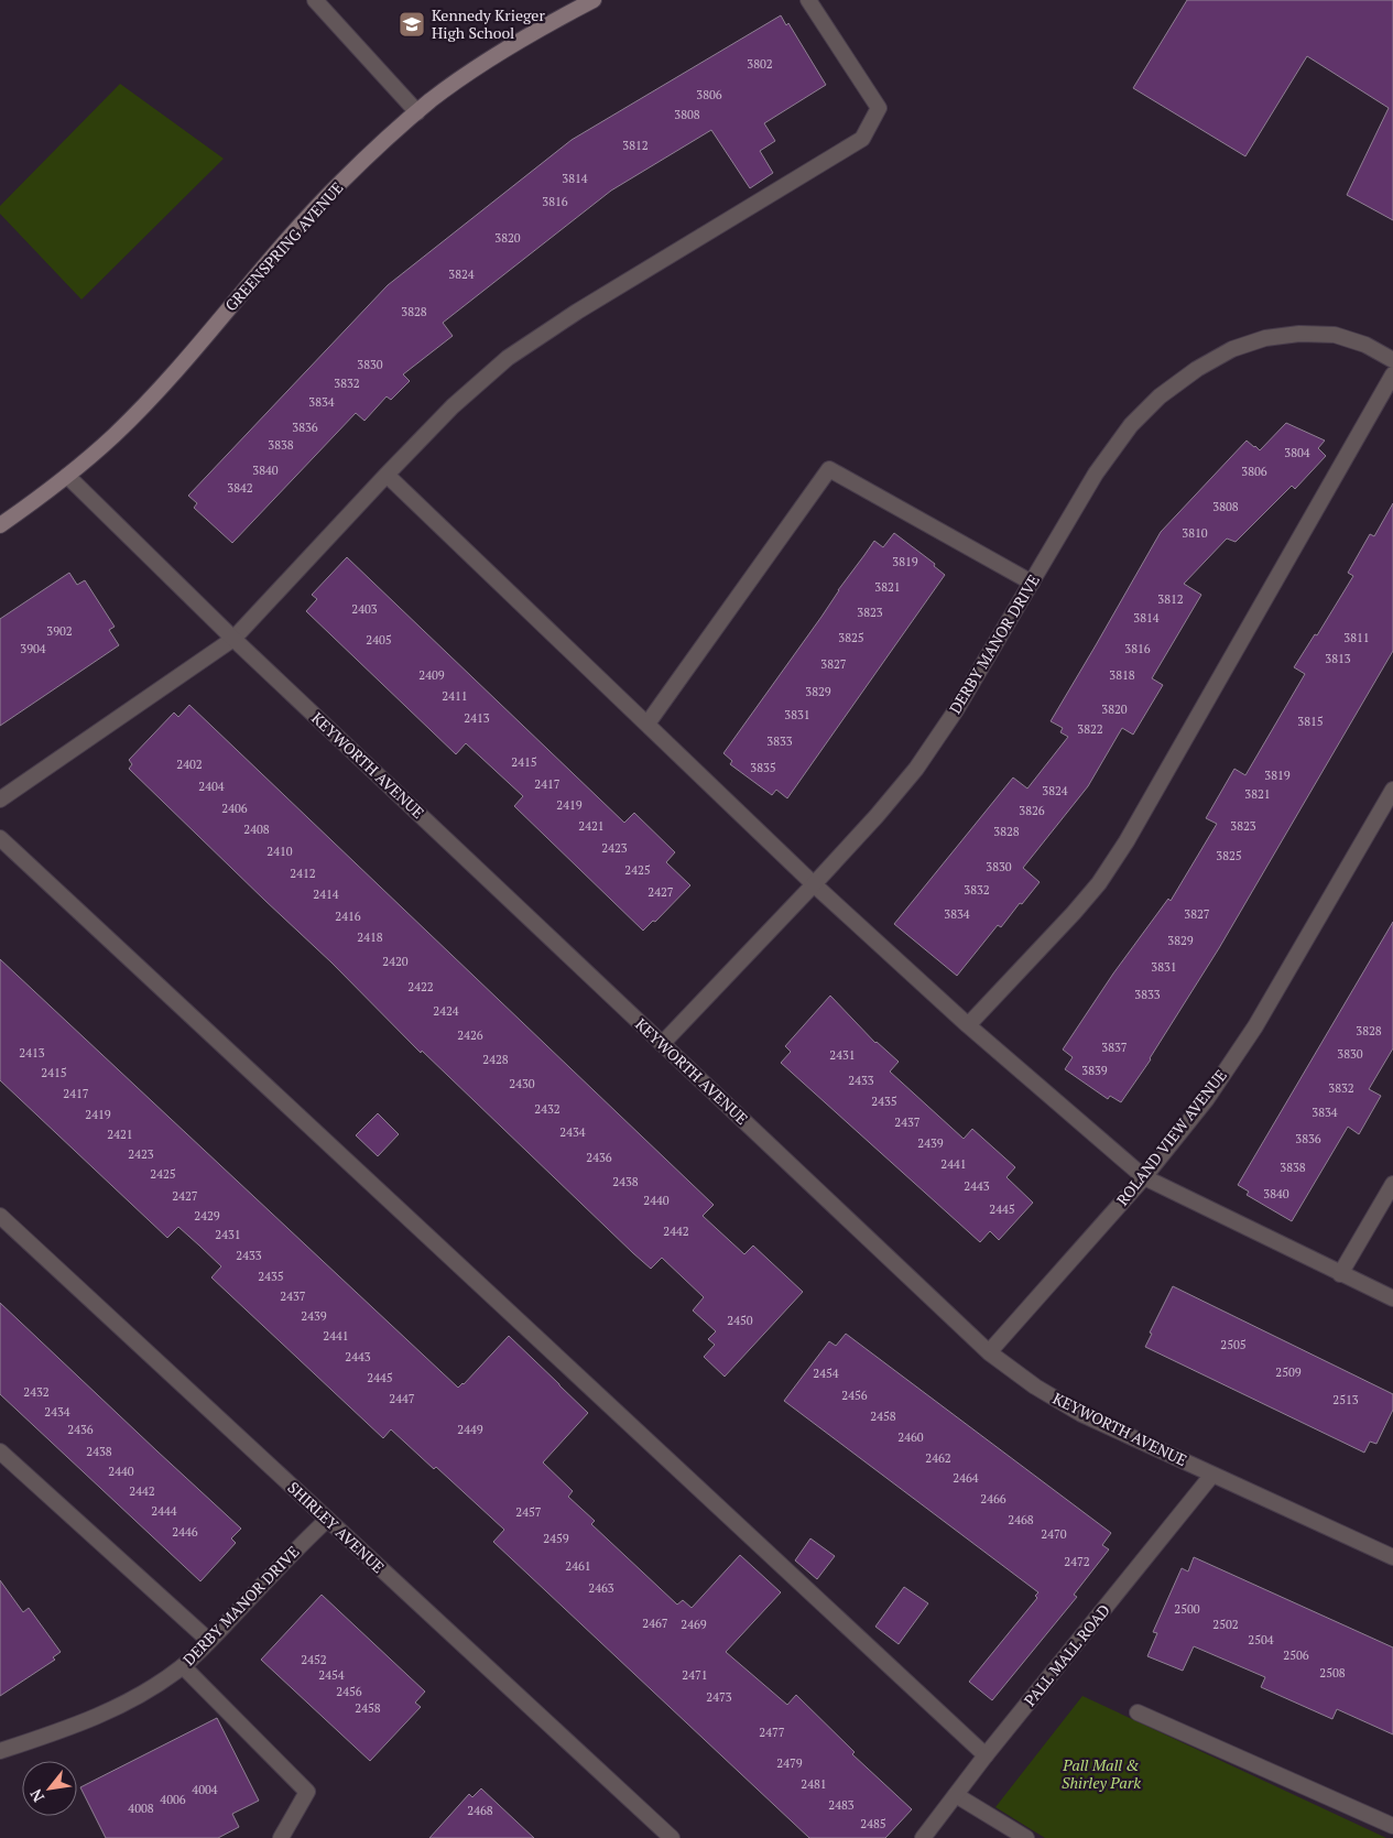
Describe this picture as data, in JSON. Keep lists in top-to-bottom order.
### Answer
{
  "streets": {
    "main road": ["GREENSPRING AVENUE"],
    "street": [
      "DERBY MANOR DRIVE",
      "KEYWORTH AVENUE",
      "ROLAND VIEW AVENUE",
      "SHIRLEY AVENUE",
      "PALL MALL ROAD"
    ]
  },
  "crossings": [
    ["GREENSPRING AVENUE", "KEYWORTH AVENUE"],
    ["DERBY MANOR DRIVE", "KEYWORTH AVENUE"],
    ["DERBY MANOR DRIVE", "SHIRLEY AVENUE"],
    ["KEYWORTH AVENUE", "ROLAND VIEW AVENUE"],
    ["KEYWORTH AVENUE", "PALL MALL ROAD"]
  ],
  "parks": ["Pall Mall & Shirley Park"],
  "places": {
    "school or university": ["Kennedy Krieger High School"]
  },
  "house_numbers": [
    "3802",
    "3806",
    "3808",
    "3812",
    "3814",
    "3816",
    "3820",
    "3824",
    "3828",
    "3830",
    "3832",
    "3834",
    "3836",
    "3838",
    "3804",
    "3840",
    "3806",
    "3842",
    "3808",
    "3810",
    "3819",
    "3821",
    "3812",
    "2403",
    "3823",
    "3814",
    "3902",
    "3825",
    "3811",
    "2405",
    "3904",
    "3816",
    "3813",
    "3827",
    "2409",
    "3818",
    "3829",
    "2411",
    "3820",
    "3831",
    "2413",
    "3815",
    "3822",
    "3833",
    "2415",
    "2402",
    "3835",
    "3819",
    "2417",
    "2404",
    "3824",
    "3821",
    "2419",
    "2406",
    "3826",
    "2421",
    "3823",
    "2408",
    "3828",
    "2423",
    "2410",
    "3825",
    "3830",
    "2425",
    "2412",
    "3832",
    "2427",
    "2414",
    "3834",
    "3827",
    "2416",
    "2418",
    "3829",
    "2420",
    "3831",
    "2422",
    "3833",
    "2424",
    "3828",
    "2426",
    "3837",
    "2413",
    "3830",
    "2431",
    "2428",
    "3839",
    "2415",
    "2433",
    "2430",
    "3832",
    "2417",
    "2435",
    "2432",
    "3834",
    "2419",
    "2437",
    "2434",
    "2421",
    "3836",
    "2439",
    "2423",
    "2436",
    "2441",
    "3838",
    "2425",
    "2438",
    "2443",
    "3840",
    "2427",
    "2440",
    "2445",
    "2429",
    "2442",
    "2431",
    "2433",
    "2435",
    "2437",
    "2439",
    "2450",
    "2441",
    "2505",
    "2443",
    "2509",
    "2454",
    "2445",
    "2432",
    "2456",
    "2447",
    "2513",
    "2434",
    "2458",
    "2436",
    "2449",
    "2460",
    "2438",
    "2462",
    "2440",
    "2464",
    "2442",
    "2466",
    "2444",
    "2457",
    "2468",
    "2446",
    "2470",
    "2459",
    "2472",
    "2461",
    "2463",
    "2500",
    "2467",
    "2469",
    "2502",
    "2504",
    "2506",
    "2452",
    "2508",
    "2454",
    "2471",
    "2456",
    "2473",
    "2458",
    "2477",
    "2479",
    "2481",
    "4004",
    "4006",
    "2483",
    "4008",
    "2468",
    "2485"
  ],
  "north": "bottom left"
}
